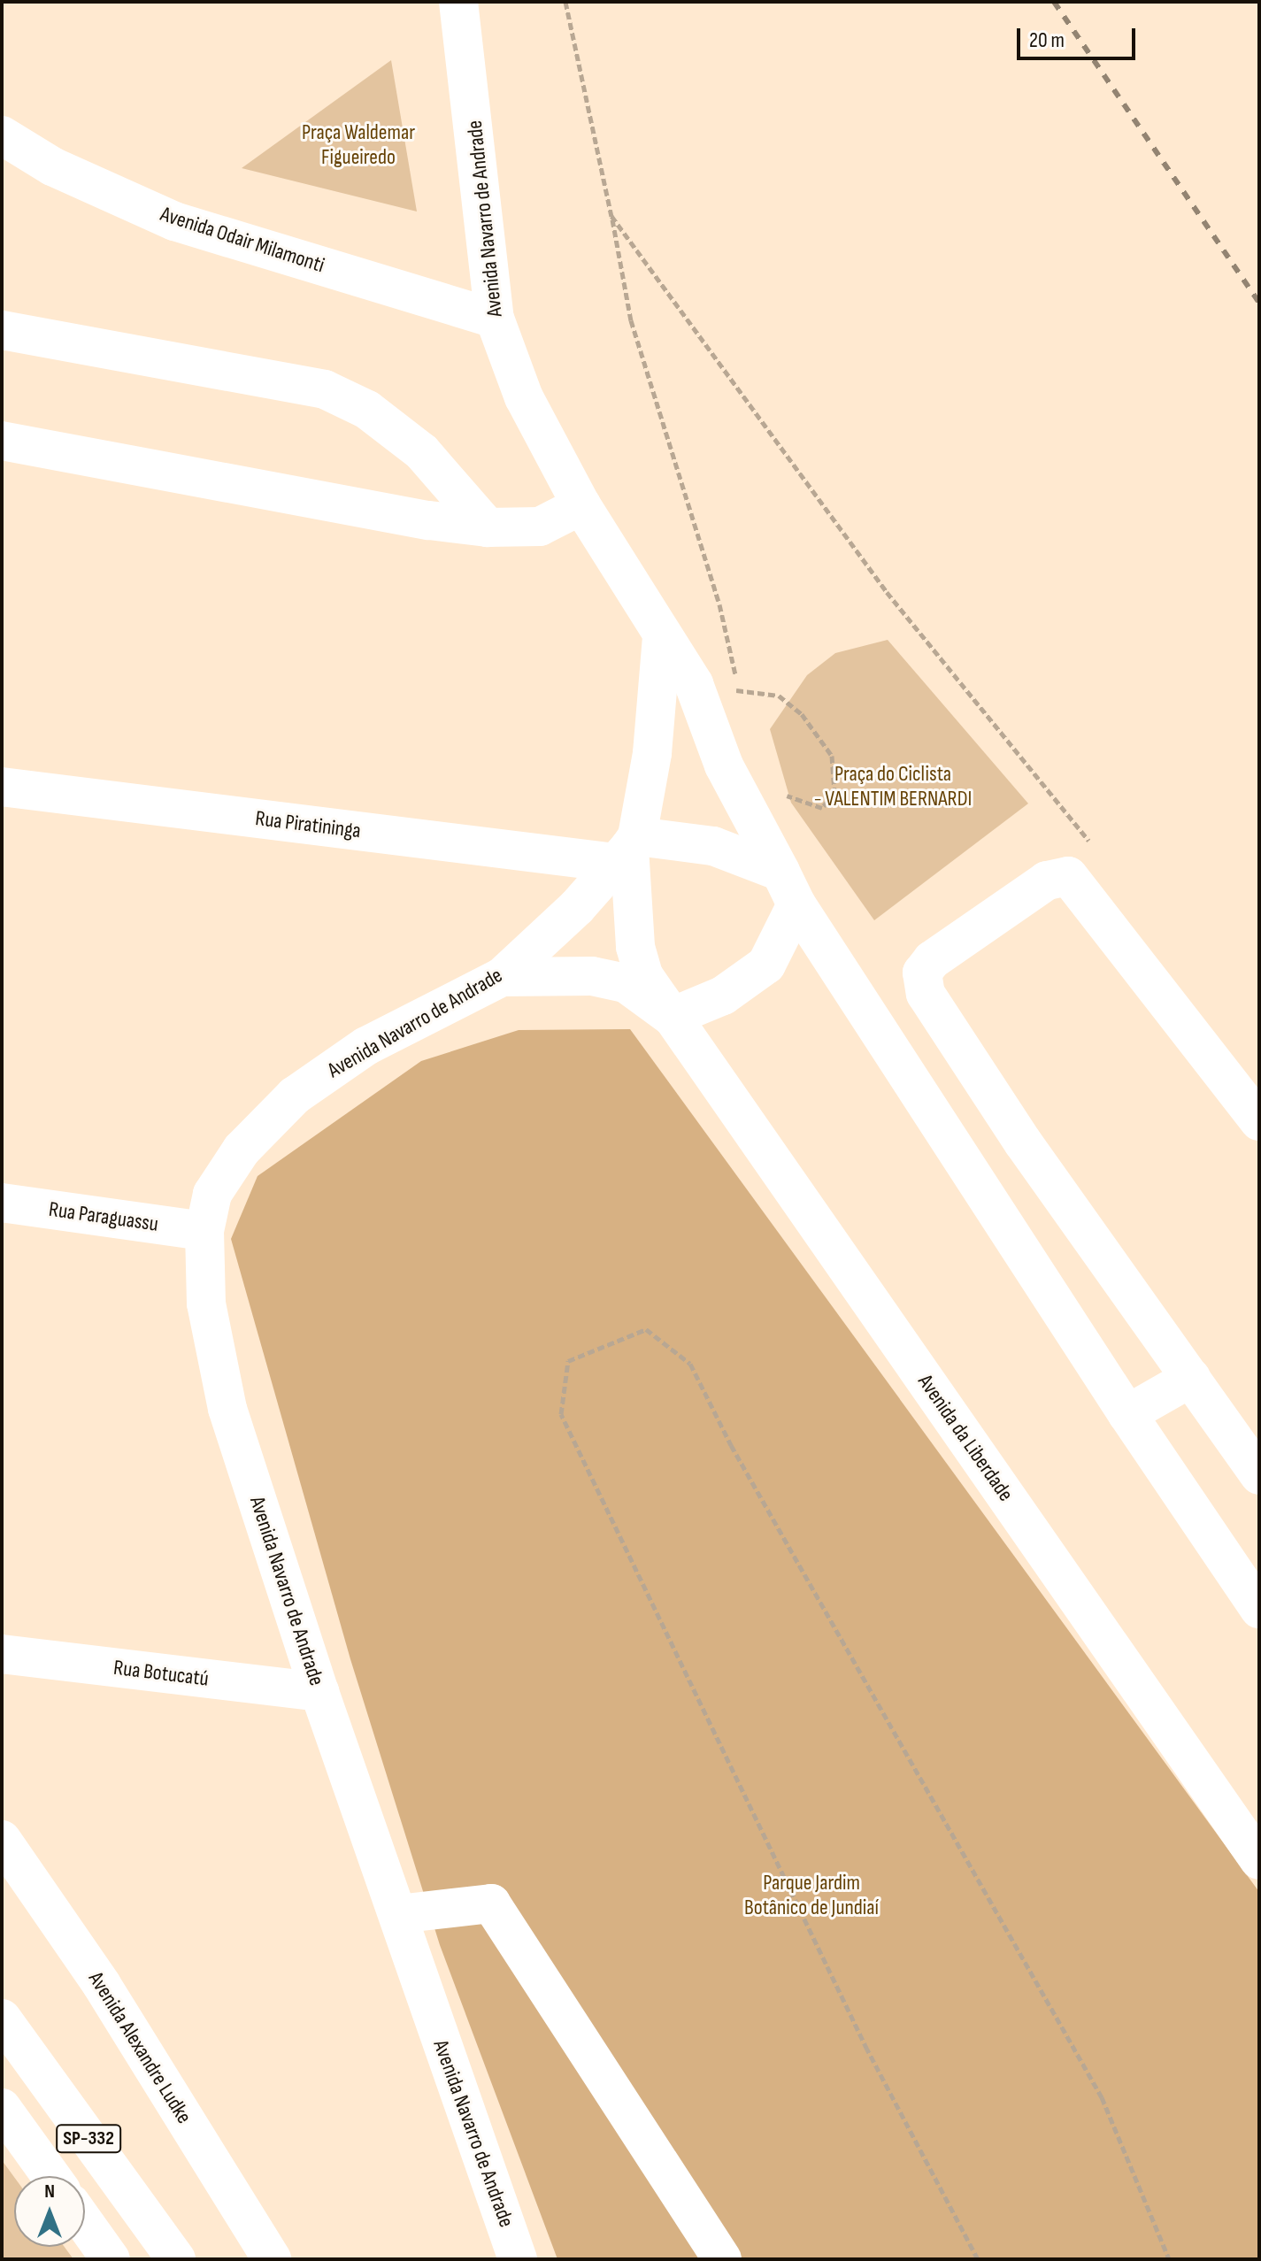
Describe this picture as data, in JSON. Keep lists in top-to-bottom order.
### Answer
{
  "streets": {
    "street": [
      "Avenida Navarro de Andrade",
      "Avenida Odair Milamonti",
      "Rua Piratininga",
      "Rua Paraguassu",
      "Avenida da Liberdade",
      "Rua Botucatú",
      "Avenida Alexandre Ludke",
      "SP-332"
    ]
  },
  "crossings": [
    ["Avenida Navarro de Andrade", "Avenida Odair Milamonti"],
    ["Avenida Navarro de Andrade", "Rua Piratininga"],
    ["Avenida Navarro de Andrade", "Rua Paraguassu"],
    ["Avenida Navarro de Andrade", "Avenida da Liberdade"],
    ["Avenida Navarro de Andrade", "Rua Botucatú"],
    ["Rua Piratininga", "Avenida da Liberdade"]
  ],
  "parks": ["Praça Waldemar Figueiredo", "Praça do Ciclista - VALENTIM BERNARDI", "Parque Jardim Botânico de Jundiaí"],
  "scale_bar": "20 m",
  "north": "top"
}
